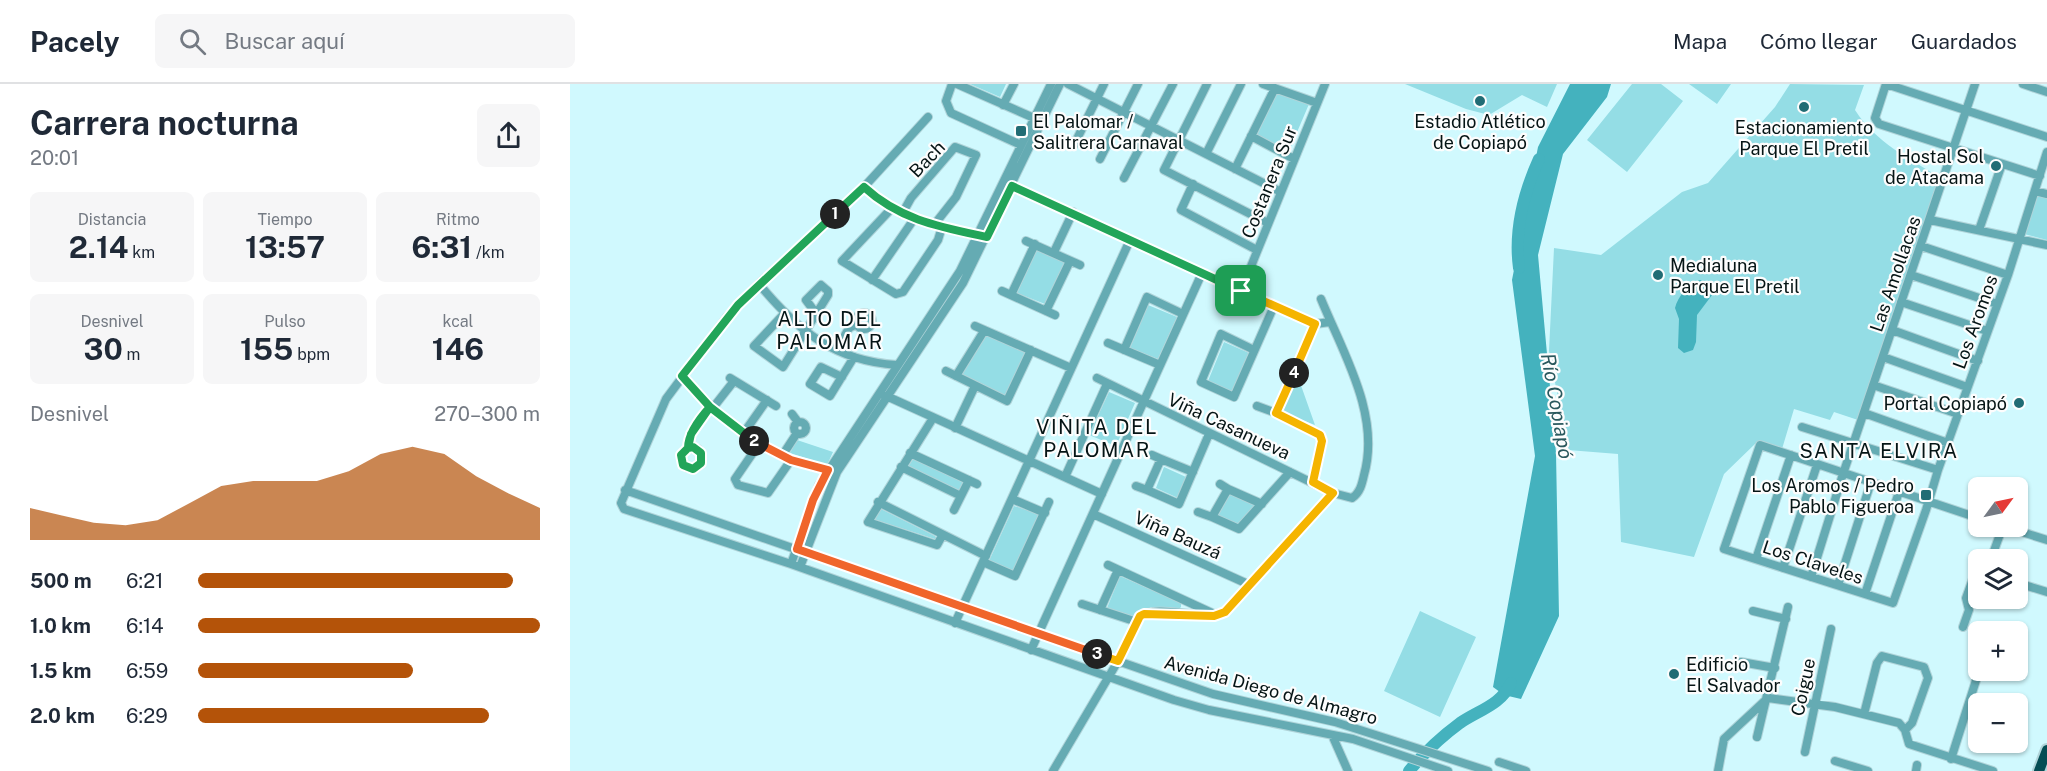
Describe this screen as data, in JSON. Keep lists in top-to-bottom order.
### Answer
{
  "streets": {
    "street": [
      "Bach",
      "Costanera Sur",
      "Las Amollacas",
      "Los Aromos",
      "Viña Casanueva",
      "Viña Bauzá",
      "Los Claveles",
      "Coigue",
      "Avenida Diego de Almagro"
    ]
  },
  "crossings": [
    ["Las Amollacas", "Los Claveles"],
    ["Los Aromos", "Los Claveles"]
  ],
  "districts": ["ALTO DEL PALOMAR", "VIÑITA DEL PALOMAR", "SANTA ELVIRA"],
  "water": ["Río Copiapó"],
  "places": {
    "other": [
      "Estadio Atlético de Copiapó",
      "Estacionamiento Parque El Pretil",
      "Hostal Sol de Atacama",
      "Medialuna Parque El Pretil",
      "Portal Copiapó",
      "Edificio El Salvador"
    ],
    "transit": ["El Palomar / Salitrera Carnaval", "Los Aromos / Pedro Pablo Figueroa"]
  },
  "north": "top right",
  "page": {
    "header": "Pacely",
    "search": "Buscar aquí",
    "nav": ["Mapa", "Cómo llegar", "Guardados"],
    "heading": ["Carrera nocturna", "20:01"],
    "stats": [
      ["Distancia", "2.14 km"],
      ["Tiempo", "13:57"],
      ["Ritmo", "6:31 /km"],
      ["Desnivel", "30 m"],
      ["Pulso", "155 bpm"],
      ["kcal", "146"]
    ],
    "pins": [
      "1",
      "4",
      "2",
      "3"
    ],
    "chart": ["Desnivel", "270–300 m"],
    "map_buttons": ["+", "−"],
    "list": [
      {
        "name": "500 m",
        "note": "6:21"
      },
      {
        "name": "1.0 km",
        "note": "6:14"
      },
      {
        "name": "1.5 km",
        "note": "6:59"
      },
      {
        "name": "2.0 km",
        "note": "6:29"
      }
    ]
  }
}
